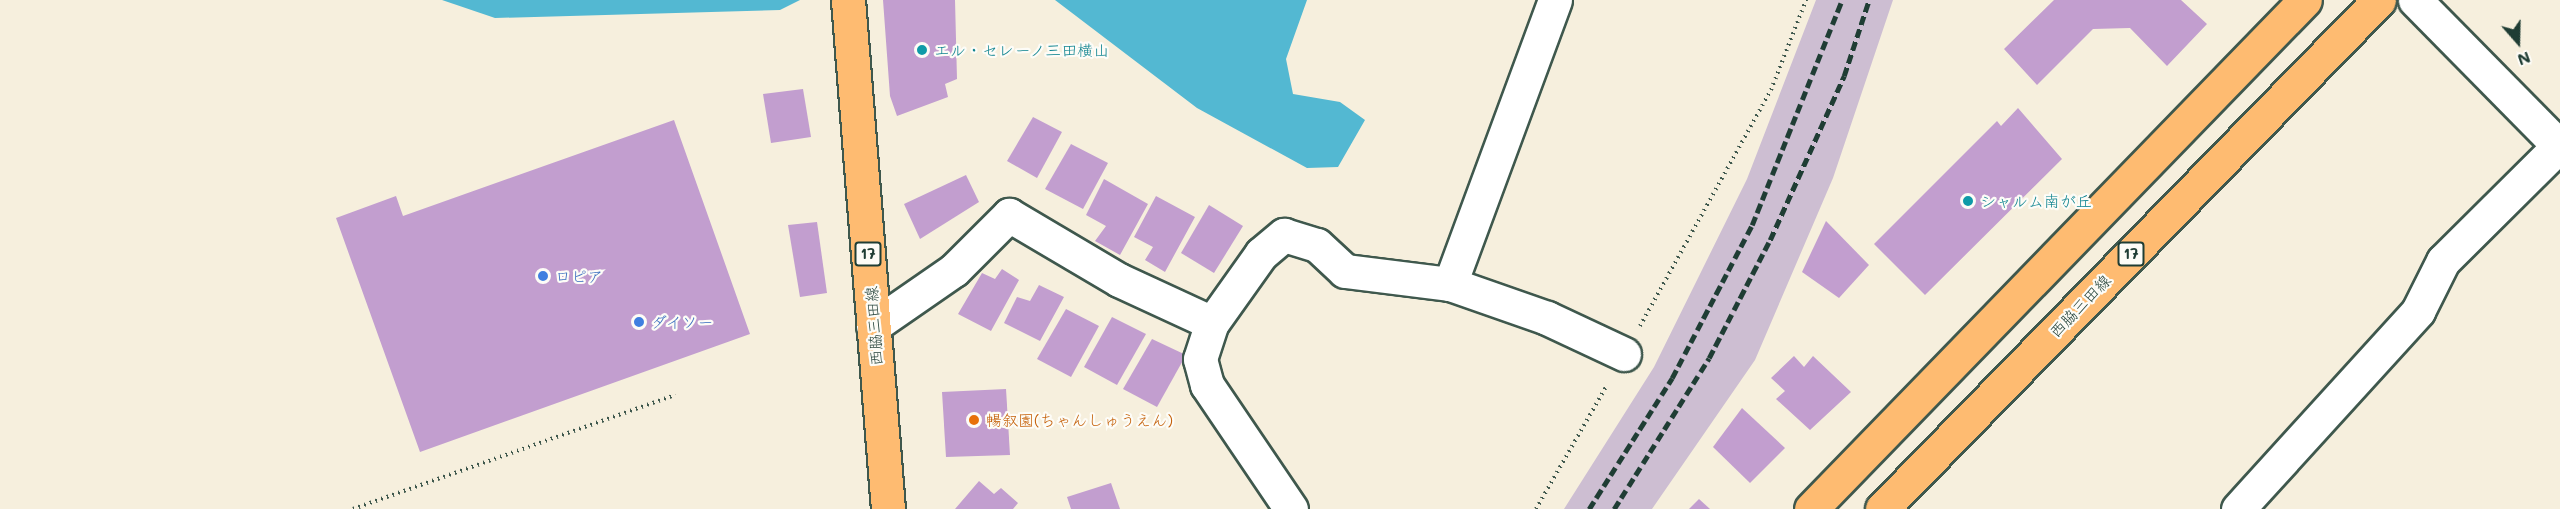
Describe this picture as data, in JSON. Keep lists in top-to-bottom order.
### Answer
{
  "streets": {
    "main road": ["17", "西脇三田線"]
  },
  "places": [
    "エル・セレーノ三田横山",
    "シャルム南が丘",
    "ロピア",
    "ダイソー",
    "暢叙園(ちゃんしゅうえん)"
  ],
  "north": "bottom"
}
